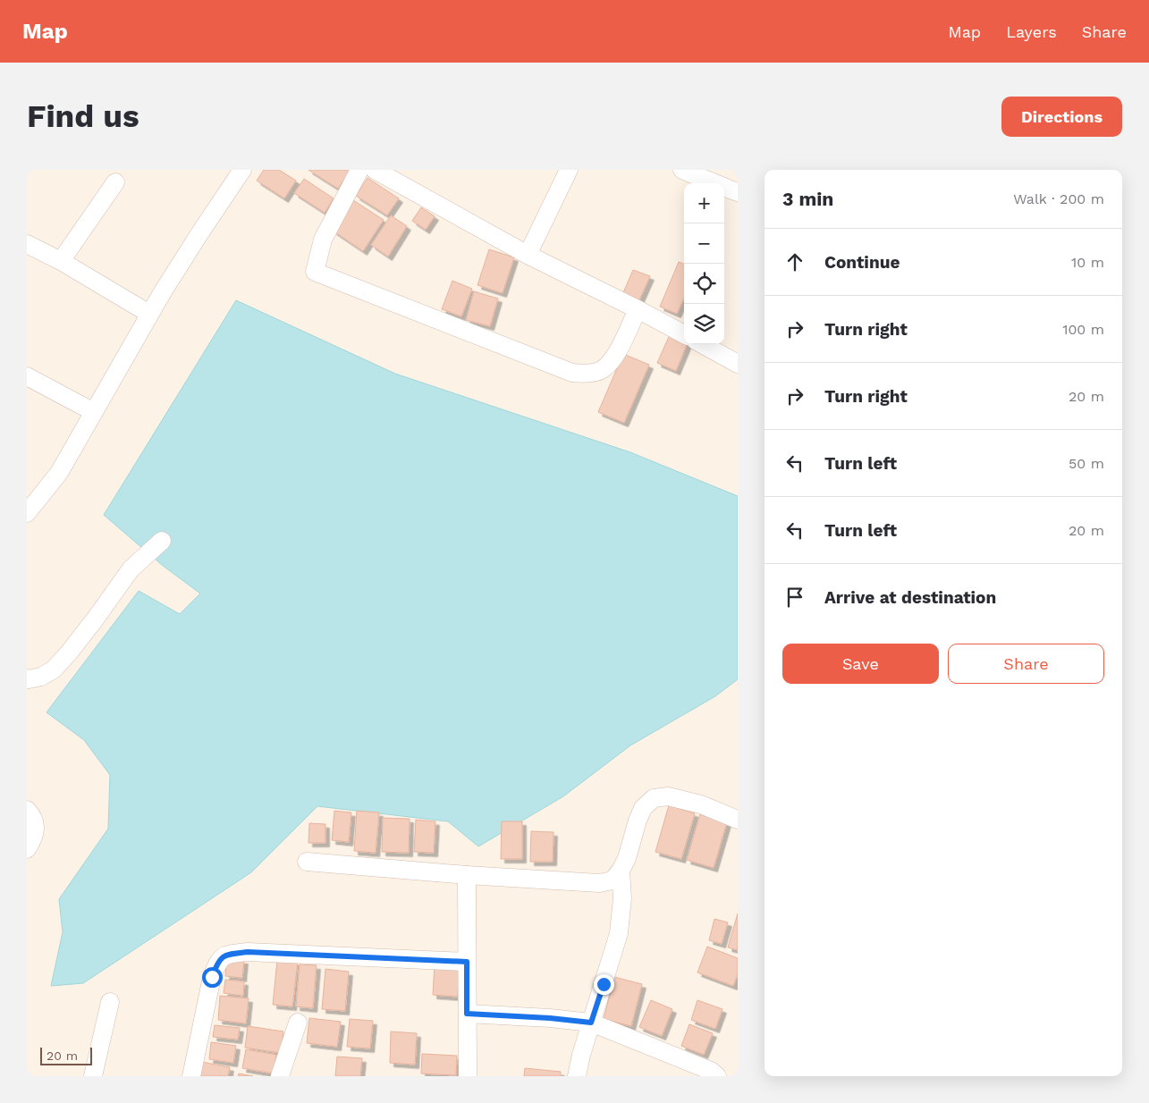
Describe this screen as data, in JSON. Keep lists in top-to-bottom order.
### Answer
{
  "scale_bar": "20 m",
  "page": {
    "header": "Map",
    "nav": ["Map", "Layers", "Share"],
    "buttons": [
      "Directions",
      ["Save", "Share"]
    ],
    "title": "Find us",
    "heading": ["3 min", "Walk · 200 m"],
    "map_buttons": ["+", "−"],
    "list": [
      ["Continue", "10 m"],
      ["Turn right", "100 m"],
      ["Turn right", "20 m"],
      ["Turn left", "50 m"],
      ["Turn left", "20 m"],
      "Arrive at destination"
    ],
    "scale": "20 m"
  }
}
